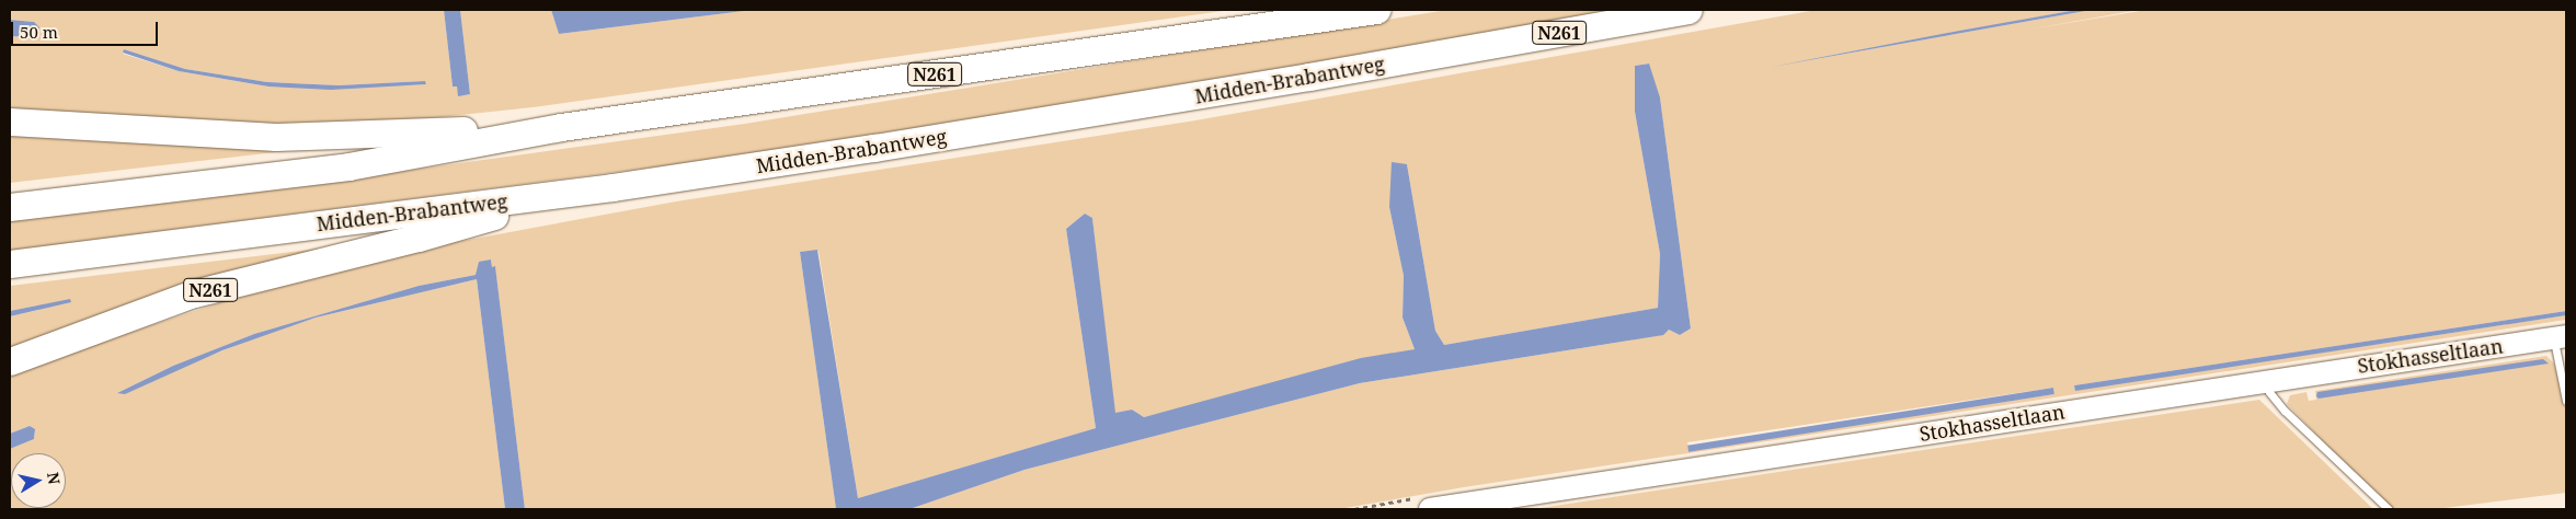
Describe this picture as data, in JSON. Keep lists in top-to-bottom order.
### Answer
{
  "streets": {
    "highway": ["N261", "Midden-Brabantweg"],
    "street": ["Stokhasseltlaan"]
  },
  "crossings": [
    ["N261", "Midden-Brabantweg"]
  ],
  "scale_bar": "50 m",
  "north": "right"
}
